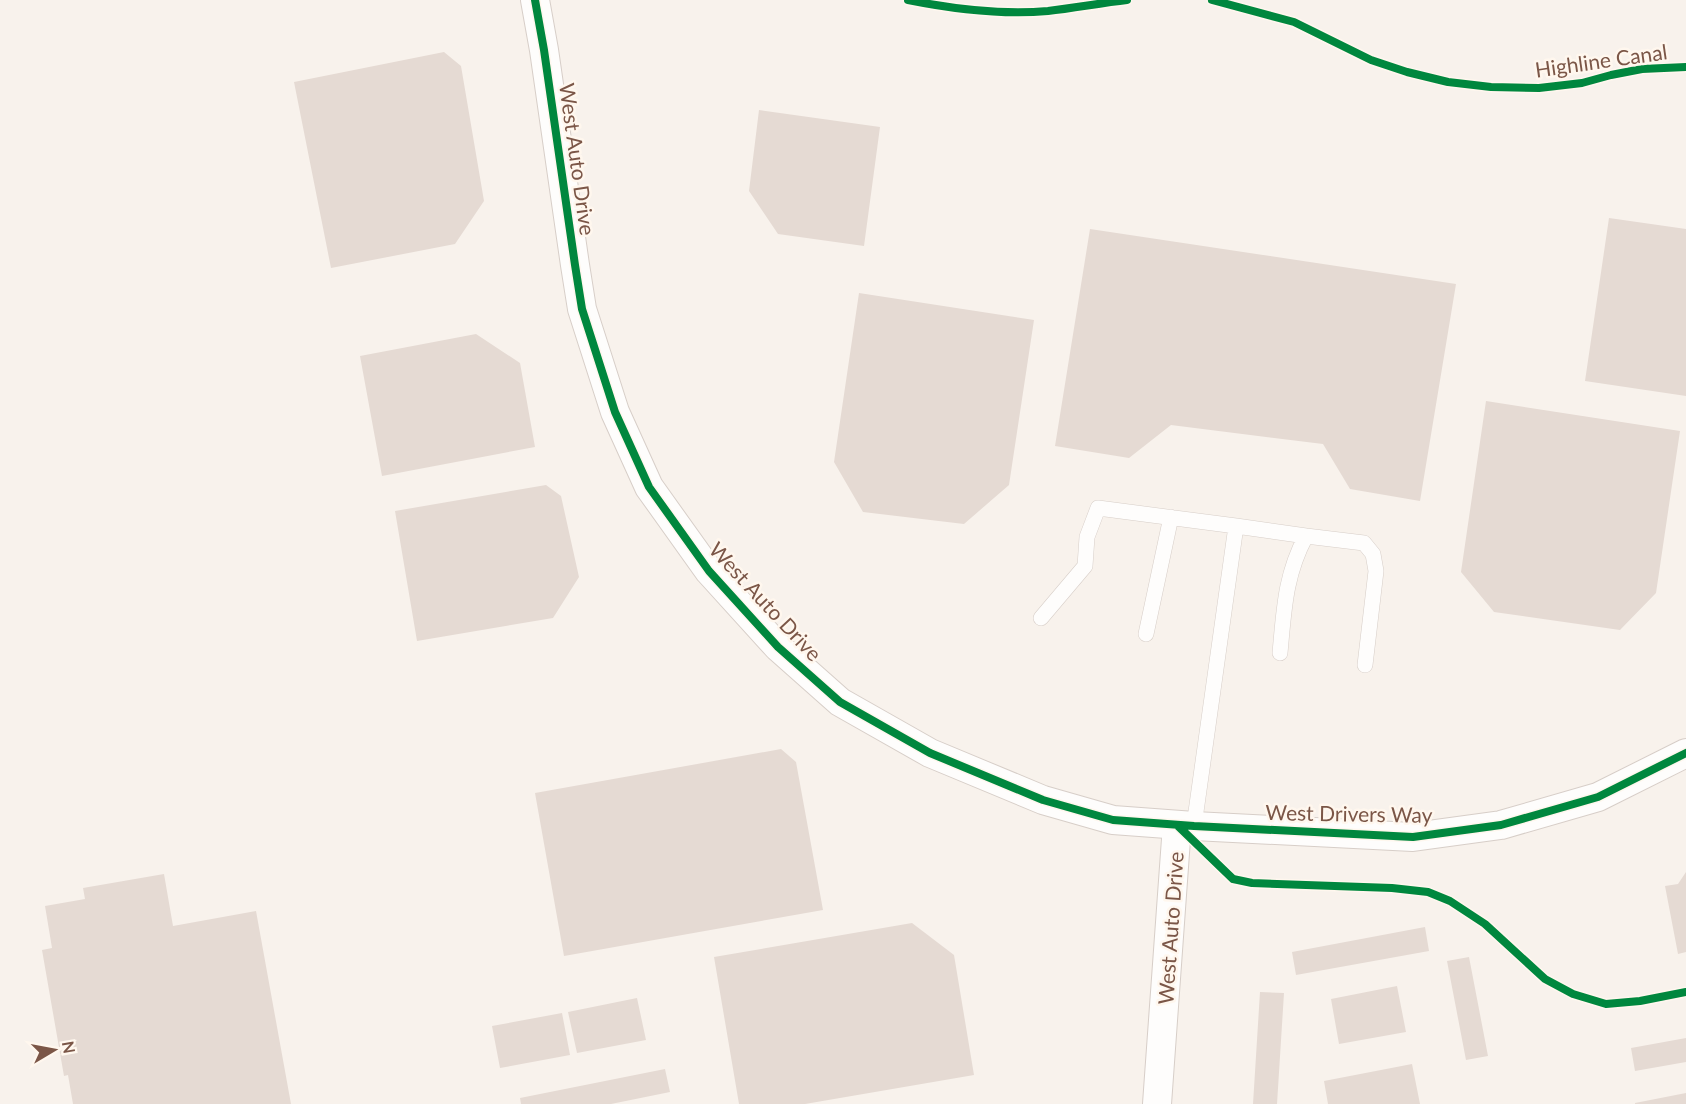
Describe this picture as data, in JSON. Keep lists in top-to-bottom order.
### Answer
{
  "streets": {
    "street": ["West Auto Drive", "West Drivers Way"],
    "cycle path": ["Highline Canal"]
  },
  "crossings": [
    ["West Auto Drive", "West Drivers Way"]
  ],
  "north": "right"
}
